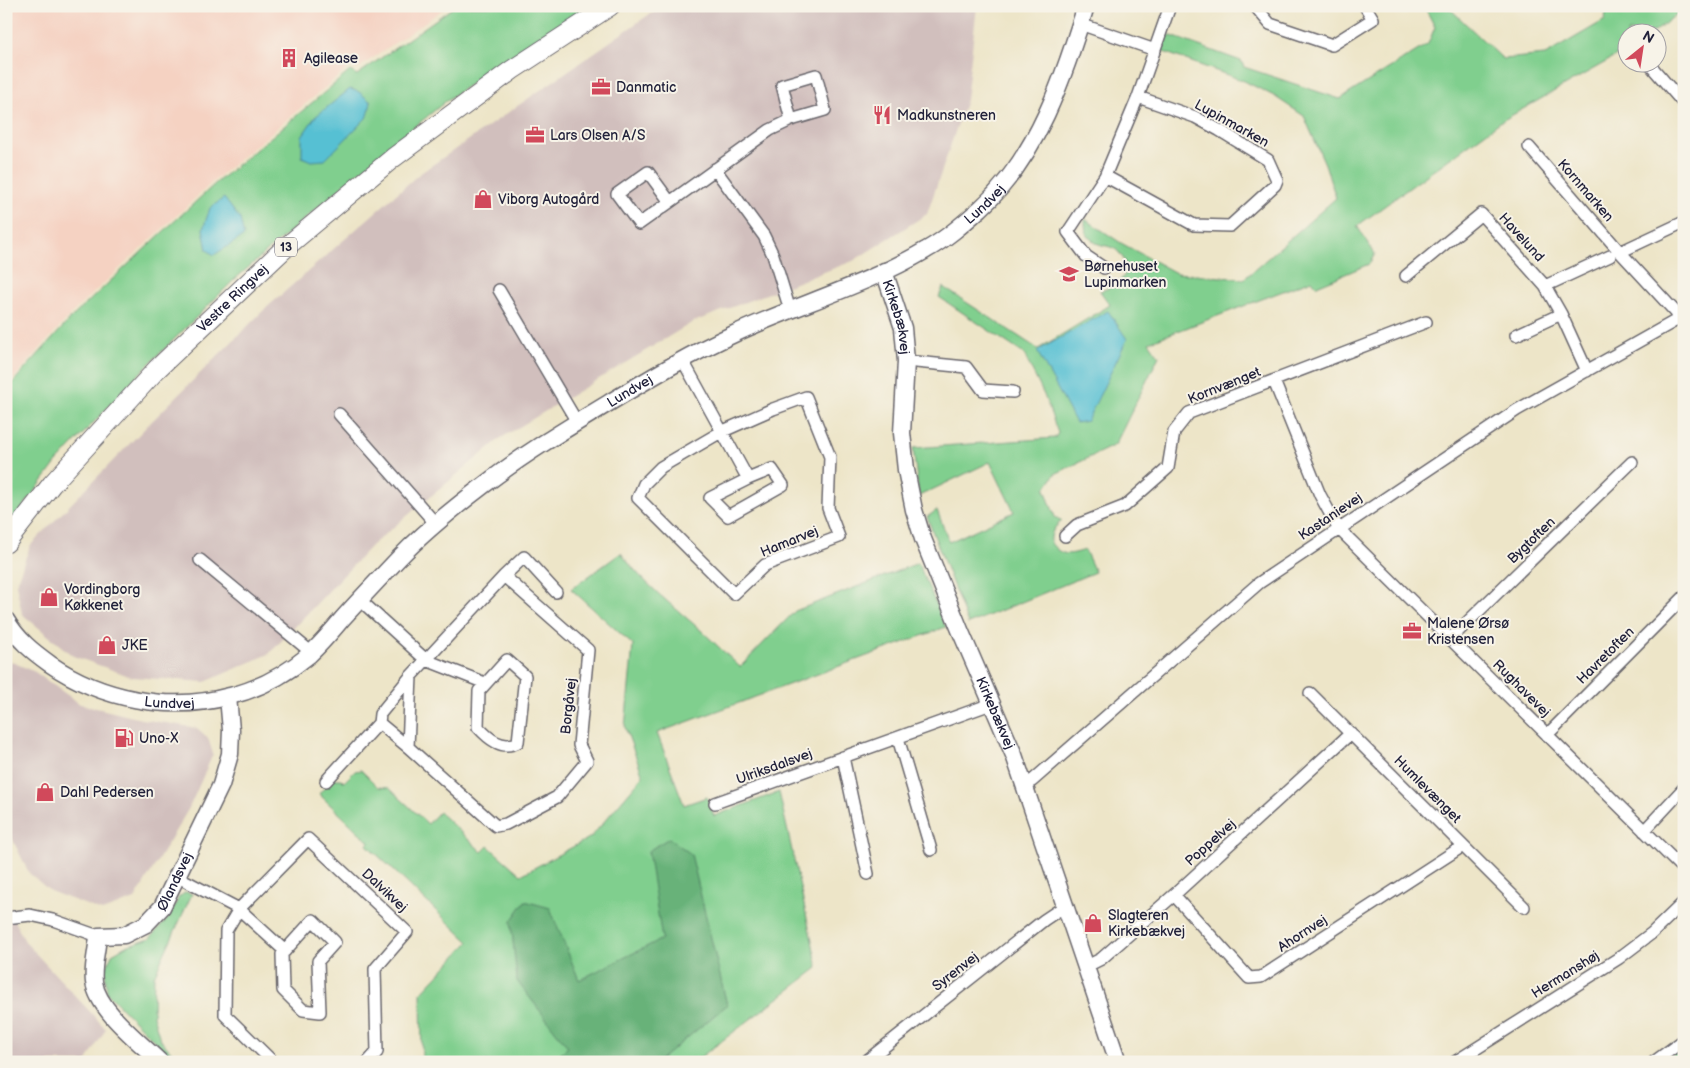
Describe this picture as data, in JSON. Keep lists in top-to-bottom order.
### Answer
{
  "streets": {
    "main road": ["13", "Vestre Ringvej"],
    "street": [
      "Lupinmarken",
      "Kornmarken",
      "Lundvej",
      "Havelund",
      "Kirkebækvej",
      "Kornvænget",
      "Kastanievej",
      "Bygtoften",
      "Hamarvej",
      "Havretoften",
      "Rughavevej",
      "Borgåvej",
      "Ulriksdalsvej",
      "Humlevænget",
      "Poppelvej",
      "Ølandsvej",
      "Dalvikvej",
      "Ahornvej",
      "Syrenvej",
      "Hermanshøj"
    ]
  },
  "crossings": [
    ["Kornmarken", "Kastanievej"],
    ["Lundvej", "Kirkebækvej"],
    ["Lundvej", "Ølandsvej"],
    ["Havelund", "Kastanievej"],
    ["Kirkebækvej", "Kastanievej"],
    ["Kirkebækvej", "Ulriksdalsvej"],
    ["Kirkebækvej", "Poppelvej"],
    ["Kirkebækvej", "Syrenvej"],
    ["Kornvænget", "Kastanievej"],
    ["Kornvænget", "Rughavevej"],
    ["Kastanievej", "Rughavevej"],
    ["Bygtoften", "Rughavevej"],
    ["Havretoften", "Rughavevej"],
    ["Humlevænget", "Poppelvej"],
    ["Humlevænget", "Ahornvej"],
    ["Poppelvej", "Ahornvej"]
  ],
  "places": {
    "building": ["Agilease"],
    "office": ["Danmatic", "Lars Olsen A/S", "Malene Ørsø Kristensen"],
    "restaurant": ["Madkunstneren"],
    "shop": [
      "Viborg Autogård",
      "Vordingborg Køkkenet",
      "JKE",
      "Dahl Pedersen",
      "Slagteren Kirkebækvej"
    ],
    "school or university": ["Børnehuset Lupinmarken"],
    "fuel station": ["Uno-X"]
  },
  "north": "top right"
}
